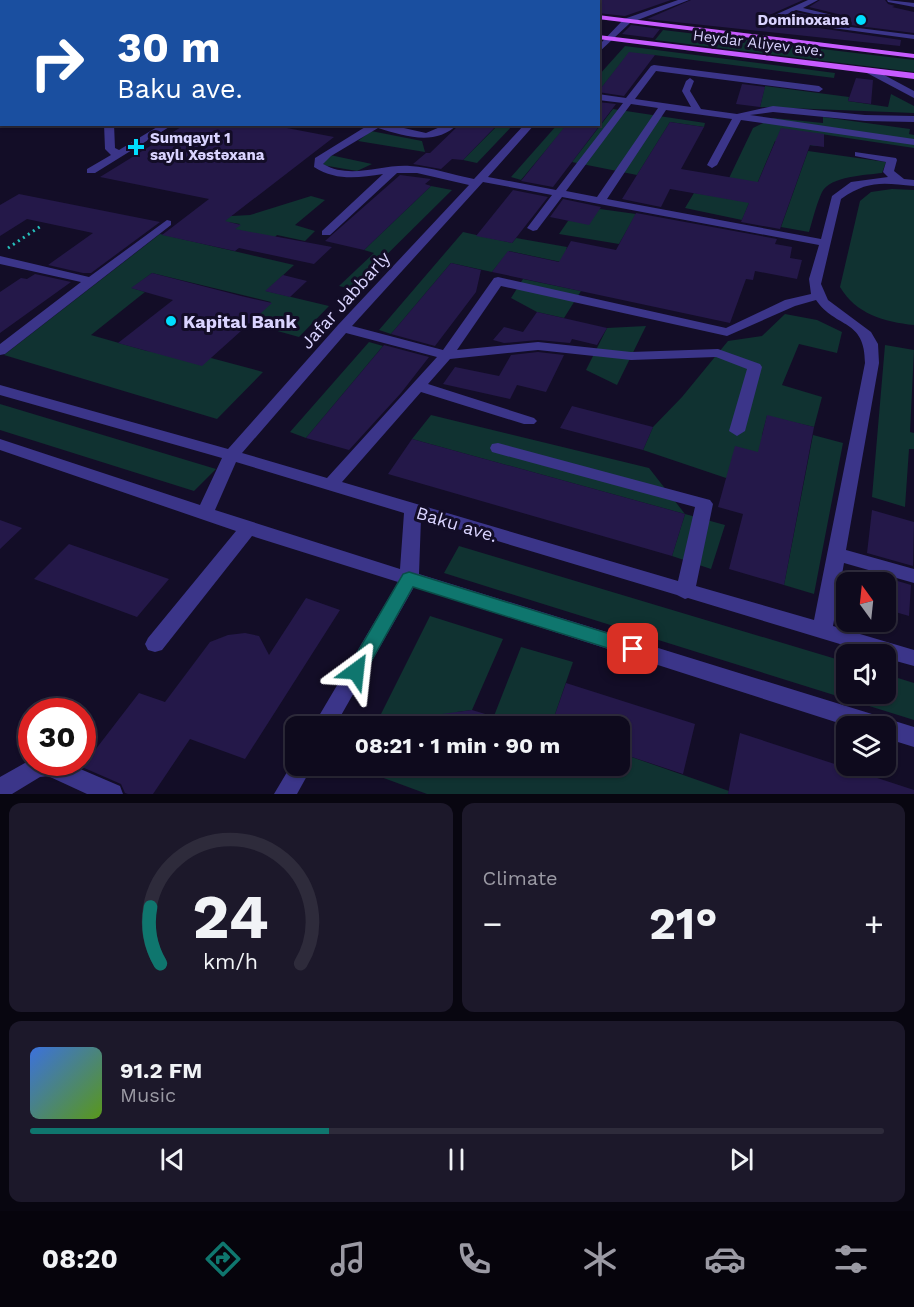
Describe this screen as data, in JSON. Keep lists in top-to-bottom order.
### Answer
{
  "streets": {
    "main road": ["Heydar Aliyev ave."],
    "street": ["Jafar Jabbarly", "Baku ave."]
  },
  "crossings": [
    ["Jafar Jabbarly", "Baku ave."]
  ],
  "places": {
    "other": ["Dominoxana", "Kapital Bank"],
    "health": ["Sumqayıt 1 saylı Xəstəxana"]
  },
  "north": "top",
  "page": {
    "turn": ["30 m", "Baku ave."],
    "limit": "30",
    "trip": "08:21 · 1 min · 90 m",
    "tile": "Climate",
    "heat": ["−", "21°", "+"],
    "song": ["91.2 FM", "Music"],
    "tabs": "08:20",
    "gauge": ["24", "km/h"]
  }
}
